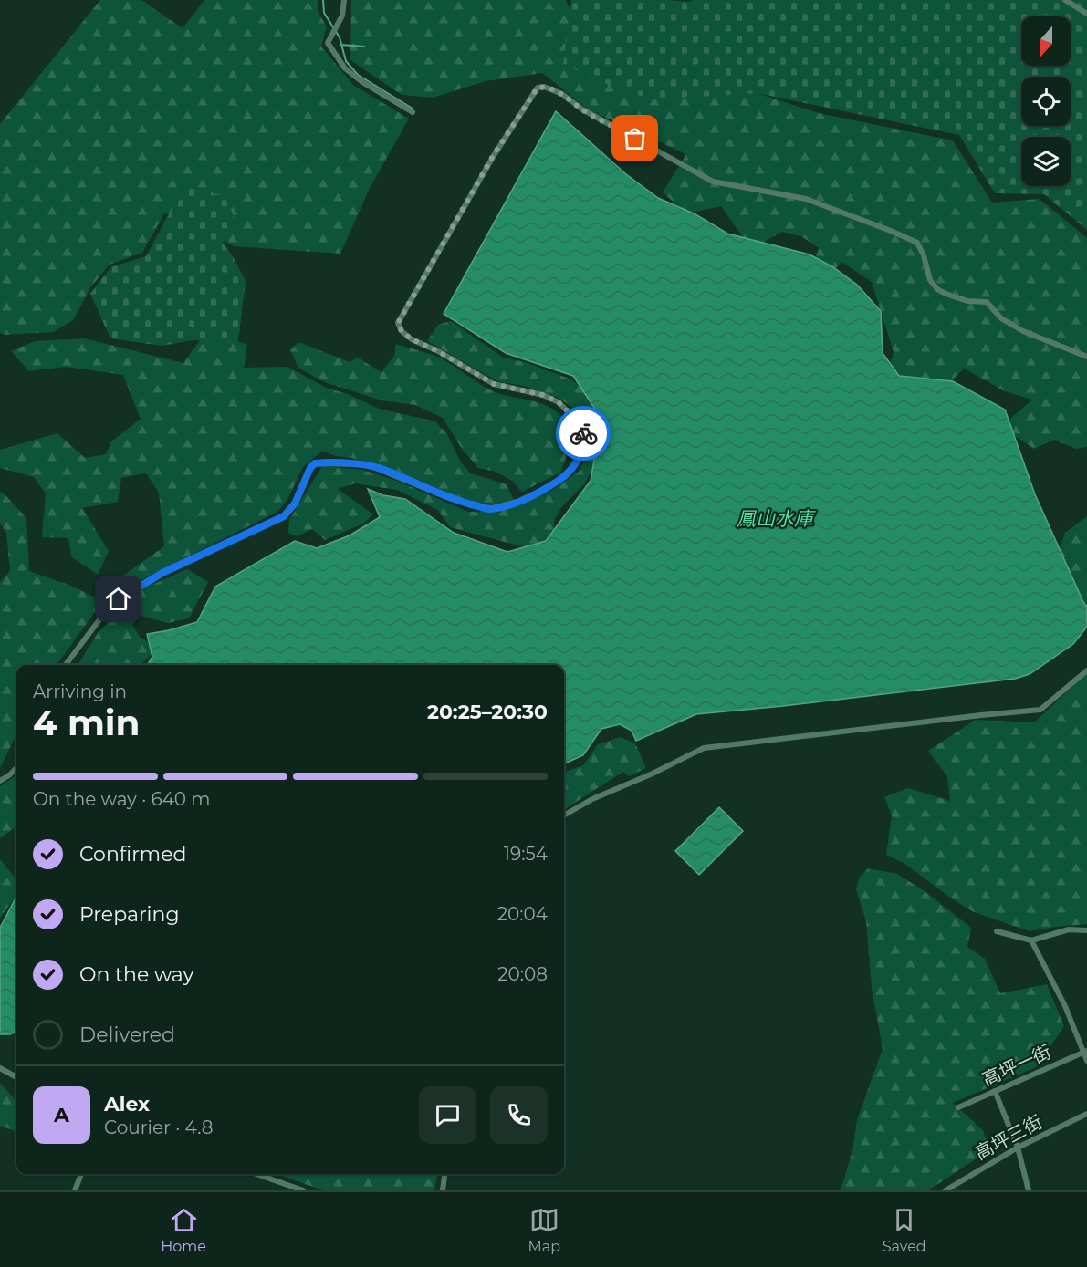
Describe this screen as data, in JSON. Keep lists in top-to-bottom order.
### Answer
{
  "streets": {
    "street": ["高坪一街", "高坪三街"]
  },
  "water": ["鳳山水庫"],
  "north": "bottom",
  "page": {
    "heading": ["4 min", "Arriving in", "20:25–20:30"],
    "panel": ["Alex", "Courier · 4.8"],
    "bar": "On the way · 640 m",
    "list": [
      ["Confirmed", "19:54"],
      ["Preparing", "20:04"],
      ["On the way", "20:08"],
      "Delivered"
    ],
    "round": "A",
    "tabs": ["Home", "Map", "Saved"]
  }
}
